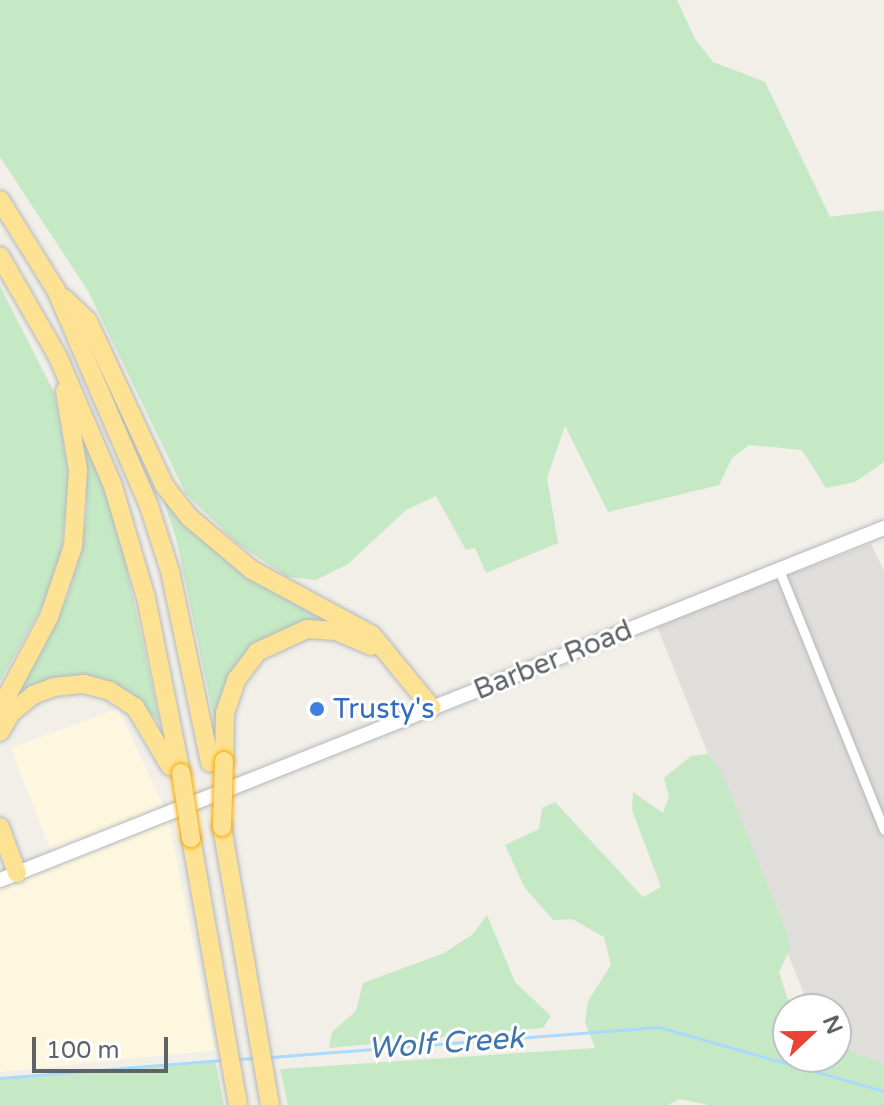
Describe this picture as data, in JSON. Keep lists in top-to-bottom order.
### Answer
{
  "streets": {
    "main road": ["Barber Road"]
  },
  "water": ["Wolf Creek"],
  "places": ["Trusty's"],
  "scale_bar": "100 m",
  "north": "right"
}
